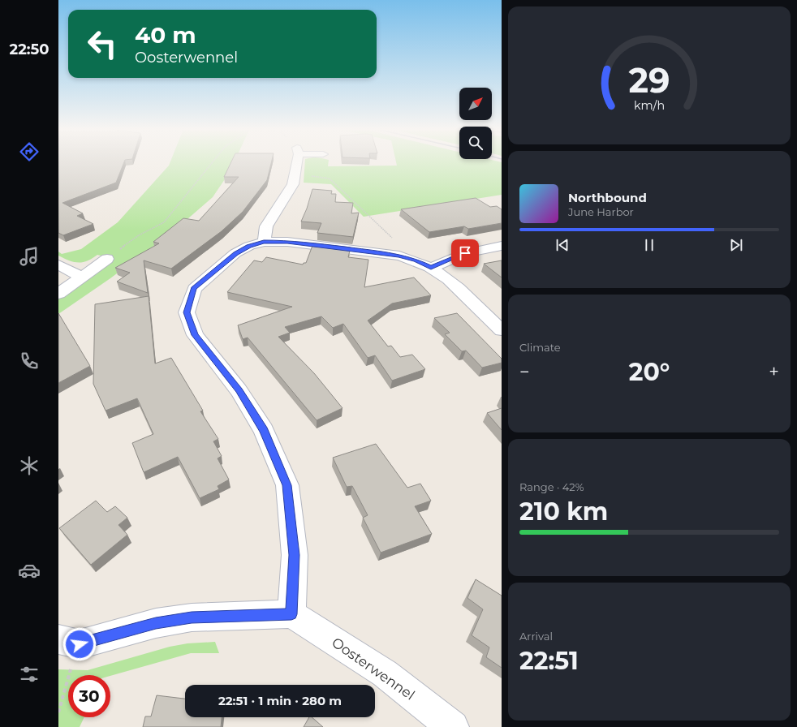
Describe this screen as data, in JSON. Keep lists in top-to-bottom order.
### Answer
{
  "streets": {
    "street": ["Oosterwennel"]
  },
  "north": "top right",
  "page": {
    "tabs": "22:50",
    "turn": ["40 m", "Oosterwennel"],
    "song": ["Northbound", "June Harbor"],
    "tile": [
      "Climate",
      ["Range · 42%", "210 km"],
      ["Arrival", "22:51"]
    ],
    "heat": ["−", "20°", "+"],
    "limit": "30",
    "trip": "22:51 · 1 min · 280 m",
    "gauge": ["29", "km/h"]
  }
}
